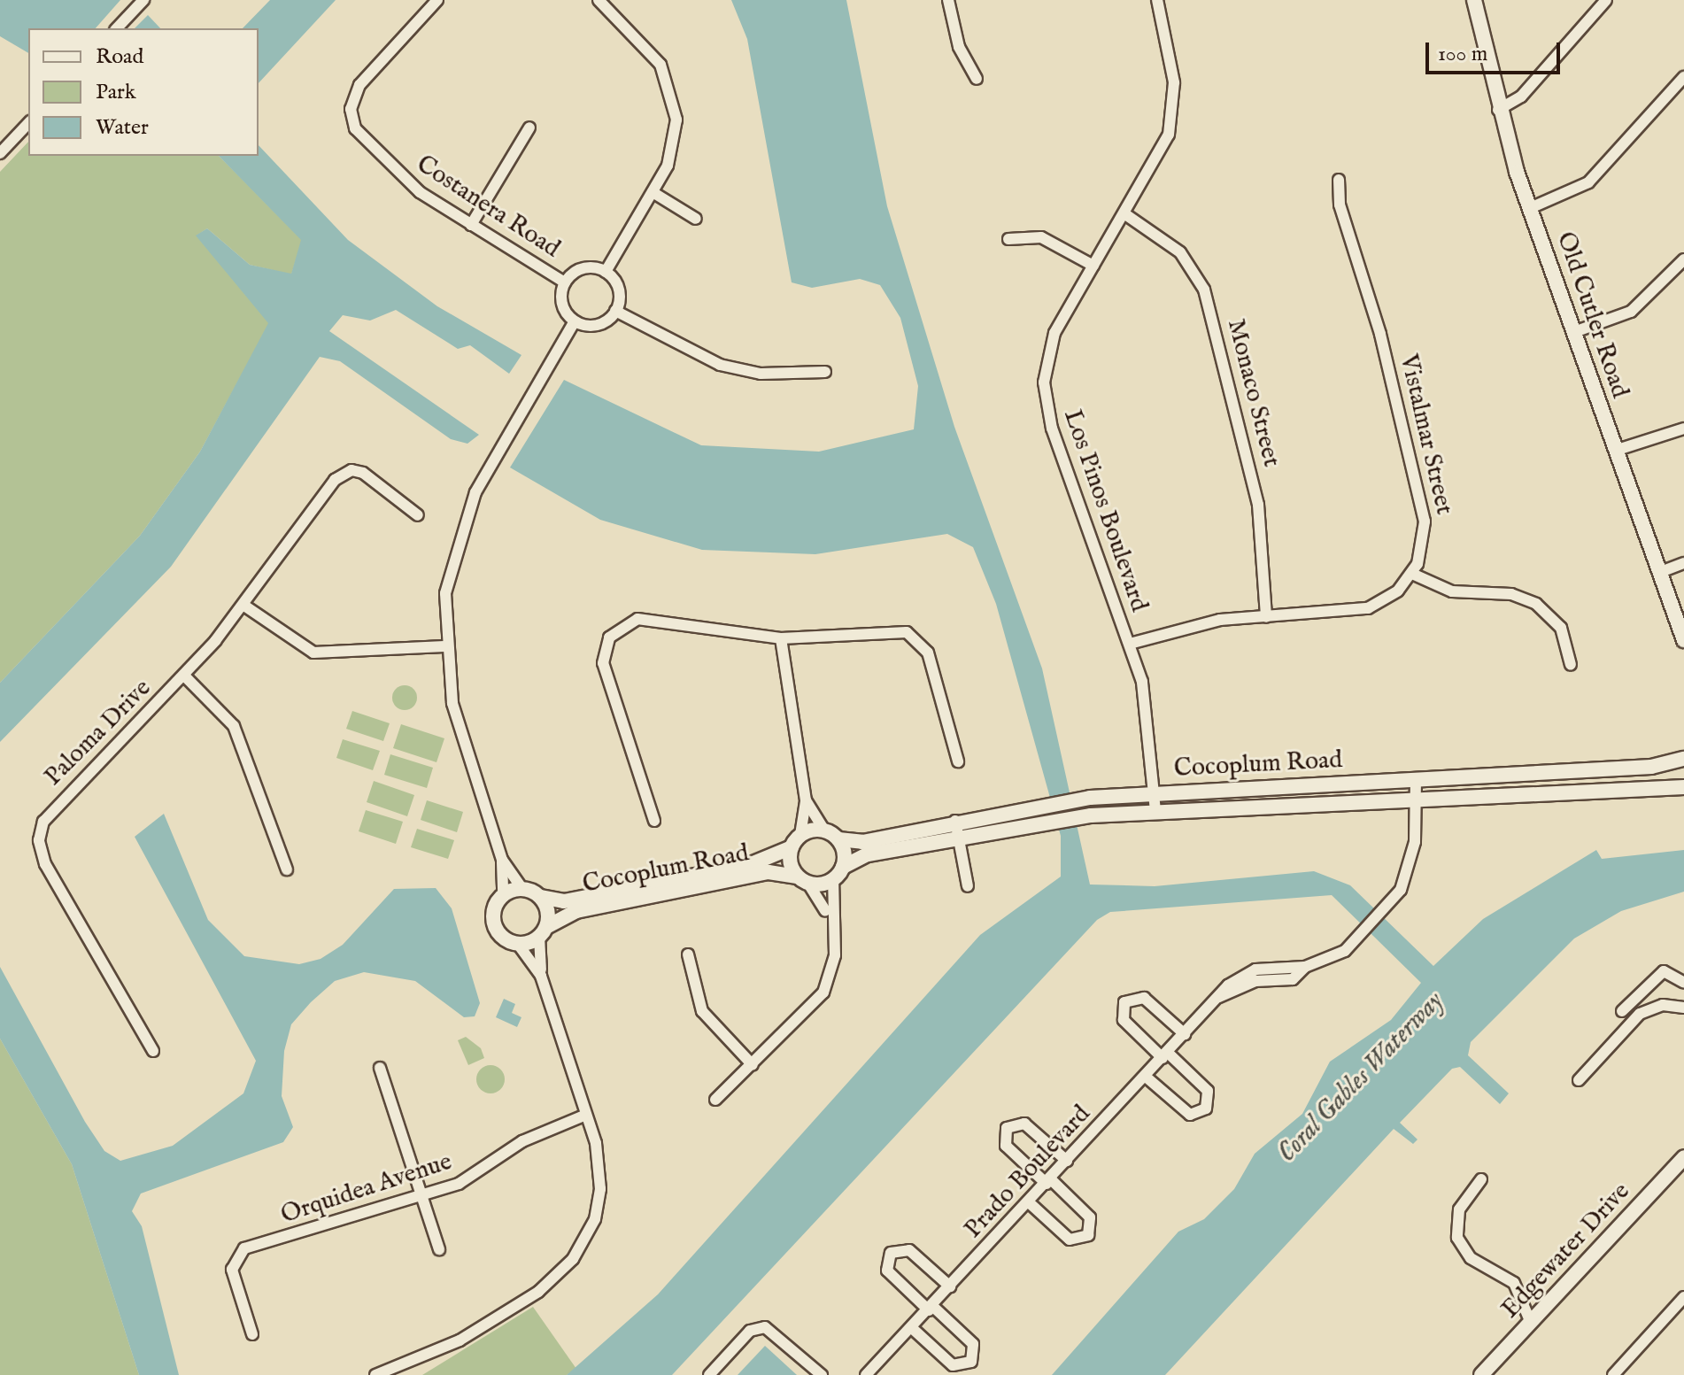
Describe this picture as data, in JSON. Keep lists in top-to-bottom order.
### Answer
{
  "streets": {
    "street": [
      "Costanera Road",
      "Old Cutler Road",
      "Monaco Street",
      "Vistalmar Street",
      "Los Pinos Boulevard",
      "Paloma Drive",
      "Cocoplum Road",
      "Prado Boulevard",
      "Orquidea Avenue",
      "Edgewater Drive"
    ]
  },
  "crossings": [
    ["Monaco Street", "Los Pinos Boulevard"],
    ["Los Pinos Boulevard", "Cocoplum Road"],
    ["Cocoplum Road", "Prado Boulevard"]
  ],
  "water": ["Coral Gables Waterway"],
  "legend": ["Road", "Park", "Water"],
  "scale_bar": "100 m"
}
